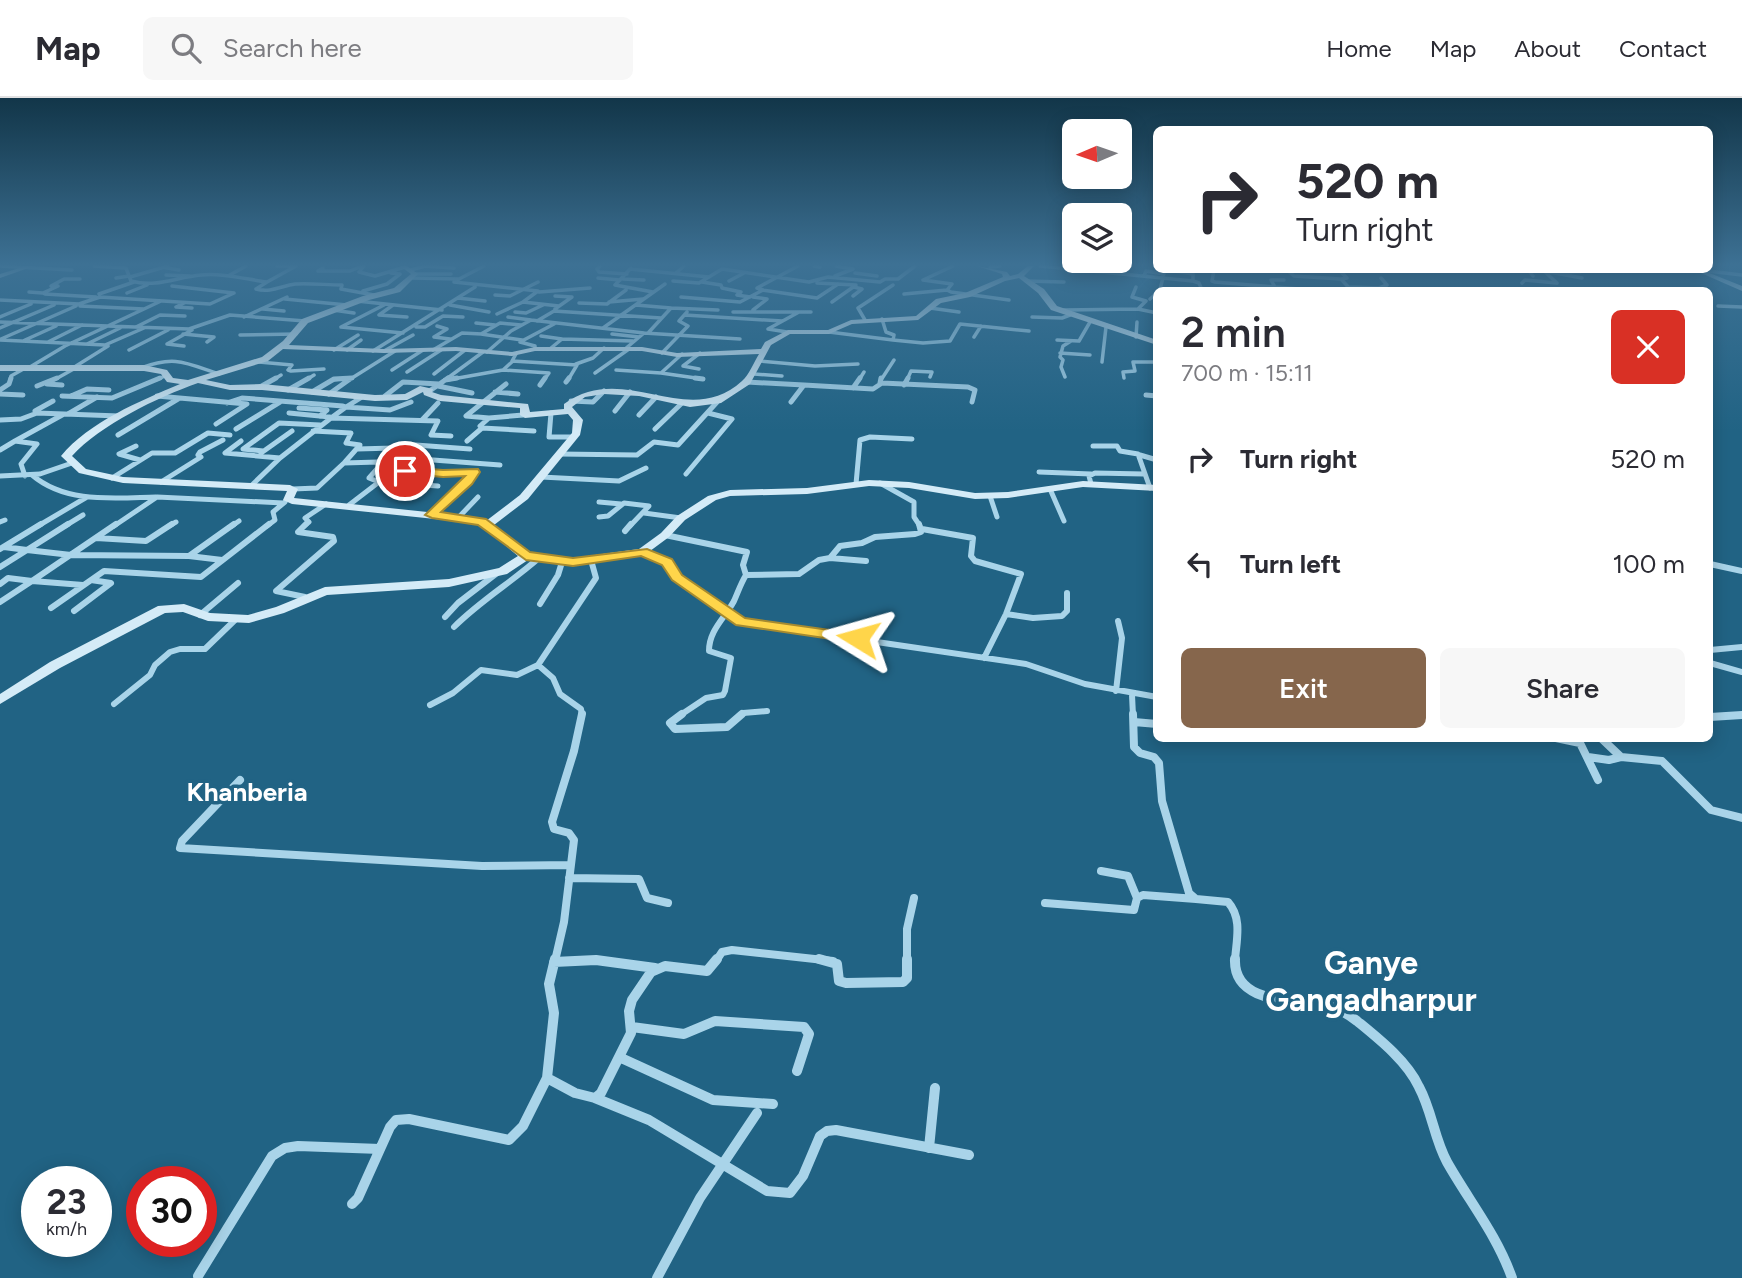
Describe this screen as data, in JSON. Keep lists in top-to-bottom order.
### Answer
{
  "districts": ["Khanberia", "Ganye Gangadharpur"],
  "north": "left",
  "page": {
    "header": "Map",
    "search": "Search here",
    "nav": [
      "Home",
      "Map",
      "About",
      "Contact"
    ],
    "turn": ["520 m", "Turn right"],
    "heading": ["2 min", "700 m · 15:11"],
    "list": [
      {
        "name": "Turn right",
        "value": "520 m"
      },
      {
        "name": "Turn left",
        "value": "100 m"
      }
    ],
    "buttons": ["Exit", "Share"],
    "speed": "23 km/h",
    "limit": "30"
  }
}
